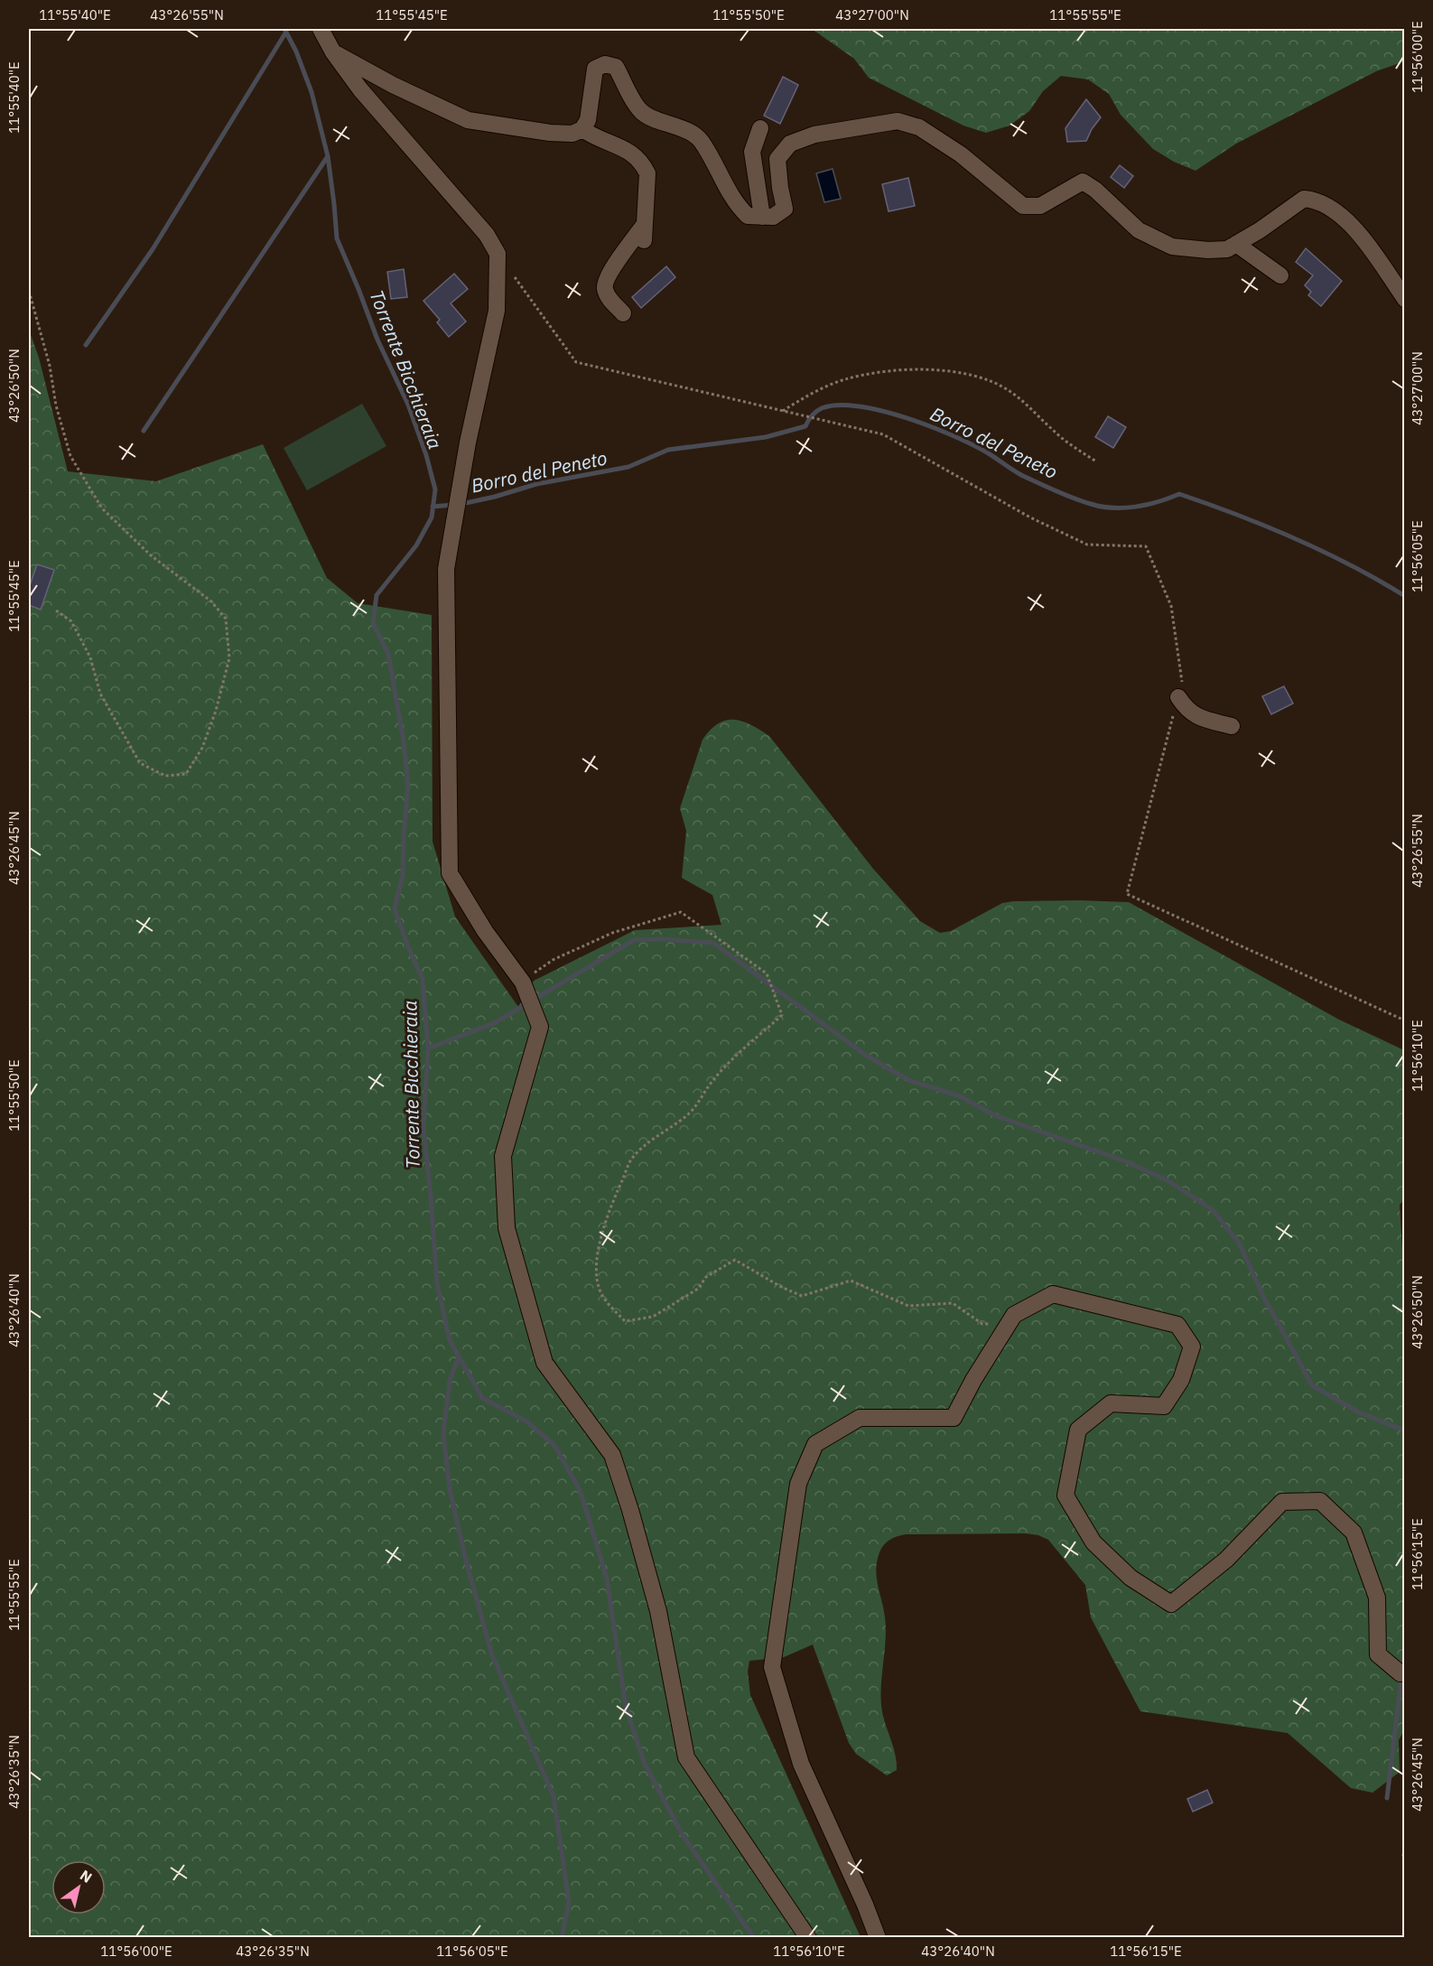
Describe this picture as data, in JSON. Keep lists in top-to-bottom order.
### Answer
{
  "water": ["Torrente Bicchieraia", "Borro del Peneto"],
  "north": "top right",
  "coordinates": [
    "11°55'40\"E",
    "43°26'55\"N",
    "11°55'45\"E",
    "11°55'50\"E",
    "43°27'00\"N",
    "11°55'55\"E",
    "11°56'00\"E",
    "43°26'50\"N",
    "11°56'05\"E",
    "43°26'45\"N",
    "11°56'10\"E",
    "43°26'40\"N",
    "11°56'15\"E",
    "43°26'35\"N"
  ]
}
